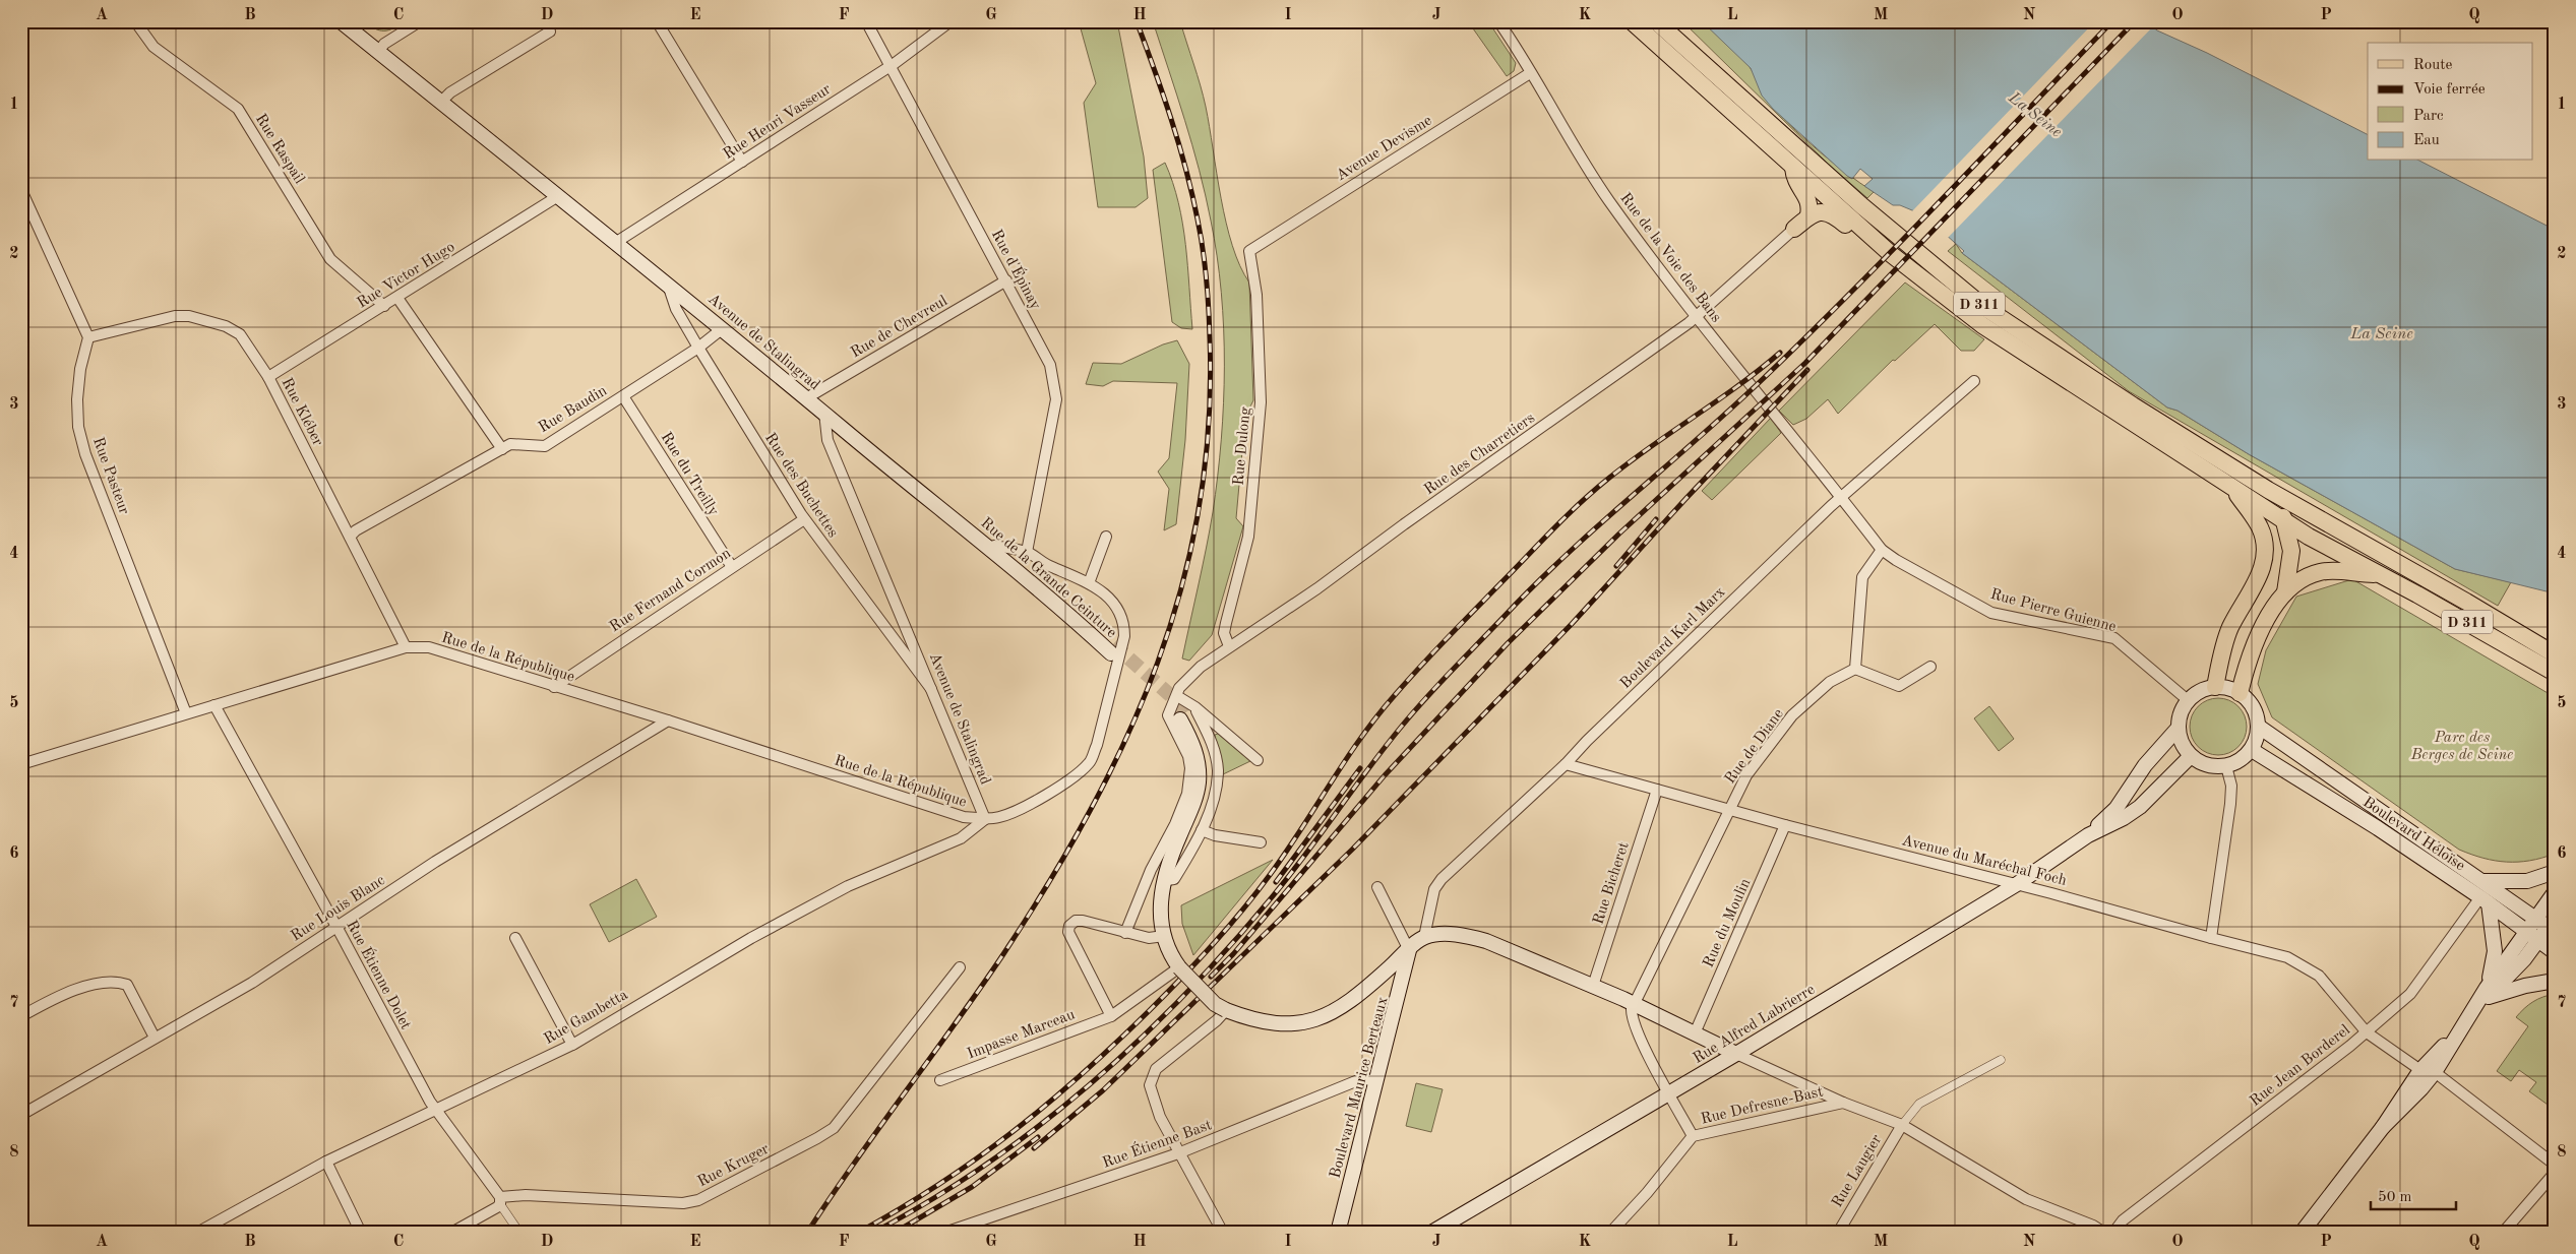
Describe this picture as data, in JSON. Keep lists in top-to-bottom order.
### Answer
{
  "streets": {
    "main road": [
      "D 311",
      "Avenue de Stalingrad",
      "Rue de la Grande Ceinture",
      "Boulevard Héloïse",
      "Rue Alfred Labrierre",
      "Boulevard Maurice Berteaux"
    ],
    "street": [
      "Rue Henri Vasseur",
      "Avenue Devisme",
      "Rue Raspail",
      "Rue de la Voie des Bans",
      "Rue d'Épinay",
      "Rue Victor Hugo",
      "Rue de Chevreul",
      "Rue Baudin",
      "Rue Kléber",
      "Rue Dulong",
      "Rue des Charretiers",
      "Rue du Treilly",
      "Rue Pasteur",
      "Rue des Buchettes",
      "Rue Fernand Cormon",
      "Rue Pierre Guienne",
      "Boulevard Karl Marx",
      "Rue de la République",
      "Rue de Diane",
      "Avenue du Maréchal Foch",
      "Rue Bicheret",
      "Rue Louis Blanc",
      "Rue du Moulin",
      "Rue Étienne Dolet",
      "Rue Gambetta",
      "Impasse Marceau",
      "Rue Jean Borderel",
      "Rue Defresne-Bast",
      "Rue Étienne Bast",
      "Rue Kruger",
      "Rue Laugier"
    ]
  },
  "crossings": [
    ["Rue Henri Vasseur", "Rue d'Épinay"],
    ["Rue Henri Vasseur", "Avenue de Stalingrad"],
    ["Avenue Devisme", "Rue de la Voie des Bans"],
    ["Avenue Devisme", "Rue Dulong"],
    ["Rue Raspail", "Rue Victor Hugo"],
    ["Rue de la Voie des Bans", "Rue des Charretiers"],
    ["Rue de la Voie des Bans", "Rue Pierre Guienne"],
    ["Rue de la Voie des Bans", "Boulevard Karl Marx"],
    ["Rue d'Épinay", "Rue de Chevreul"],
    ["Rue d'Épinay", "Rue de la Grande Ceinture"],
    ["Rue Victor Hugo", "Avenue de Stalingrad"],
    ["Rue Victor Hugo", "Rue Kléber"],
    ["Rue de Chevreul", "Avenue de Stalingrad"],
    ["Avenue de Stalingrad", "Rue Baudin"],
    ["Avenue de Stalingrad", "Rue des Buchettes"],
    ["Avenue de Stalingrad", "Rue de la Grande Ceinture"],
    ["Avenue de Stalingrad", "Rue de la République"],
    ["Avenue de Stalingrad", "Rue Gambetta"],
    ["Rue Baudin", "Rue Kléber"],
    ["Rue Baudin", "Rue du Treilly"],
    ["Rue Baudin", "Rue des Buchettes"],
    ["Rue Kléber", "Rue Pasteur"],
    ["Rue Kléber", "Rue de la République"],
    ["Rue Dulong", "Rue des Charretiers"],
    ["Rue du Treilly", "Rue Fernand Cormon"],
    ["Rue Pasteur", "Rue de la République"],
    ["Rue des Buchettes", "Rue Fernand Cormon"],
    ["Rue de la Grande Ceinture", "Rue de la République"],
    ["Rue de la Grande Ceinture", "Rue Gambetta"],
    ["Rue Fernand Cormon", "Rue de la République"],
    ["Rue Pierre Guienne", "Boulevard Karl Marx"],
    ["Rue Pierre Guienne", "Boulevard Héloïse"],
    ["Rue Pierre Guienne", "Rue Alfred Labrierre"],
    ["Boulevard Karl Marx", "Avenue du Maréchal Foch"],
    ["Rue de la République", "Rue Louis Blanc"],
    ["Rue de la République", "Rue Étienne Dolet"],
    ["Rue de la République", "Rue Gambetta"],
    ["Rue de Diane", "Avenue du Maréchal Foch"],
    ["Boulevard Héloïse", "Rue Alfred Labrierre"],
    ["Boulevard Héloïse", "Rue Jean Borderel"],
    ["Avenue du Maréchal Foch", "Rue Bicheret"],
    ["Avenue du Maréchal Foch", "Rue du Moulin"],
    ["Avenue du Maréchal Foch", "Rue Alfred Labrierre"],
    ["Avenue du Maréchal Foch", "Rue Jean Borderel"],
    ["Rue Louis Blanc", "Rue Étienne Dolet"],
    ["Rue Étienne Dolet", "Rue Gambetta"],
    ["Rue Étienne Dolet", "Rue Kruger"],
    ["Boulevard Maurice Berteaux", "Rue Étienne Bast"]
  ],
  "water": ["La Seine"],
  "parks": ["Parc des Berges de Seine"],
  "legend": [
    "Route",
    "Voie ferrée",
    "Parc",
    "Eau"
  ],
  "scale_bar": "50 m",
  "grid": {
    "columns": [
      "A",
      "B",
      "C",
      "D",
      "E",
      "F",
      "G",
      "H",
      "I",
      "J",
      "K",
      "L",
      "M",
      "N",
      "O",
      "P",
      "Q"
    ],
    "rows": [
      "1",
      "2",
      "3",
      "4",
      "5",
      "6",
      "7",
      "8"
    ]
  }
}
